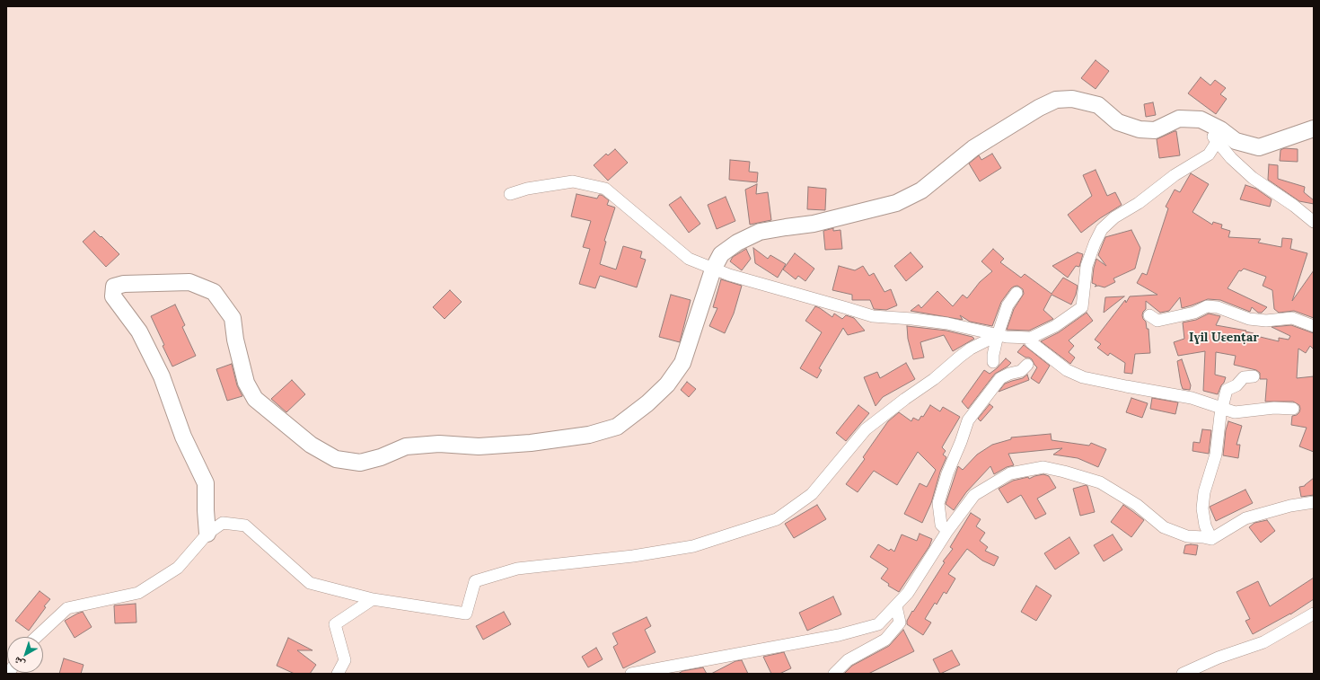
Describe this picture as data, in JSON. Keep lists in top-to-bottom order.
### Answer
{
  "districts": ["Iɣil Uɛenṭar"],
  "north": "bottom left"
}
